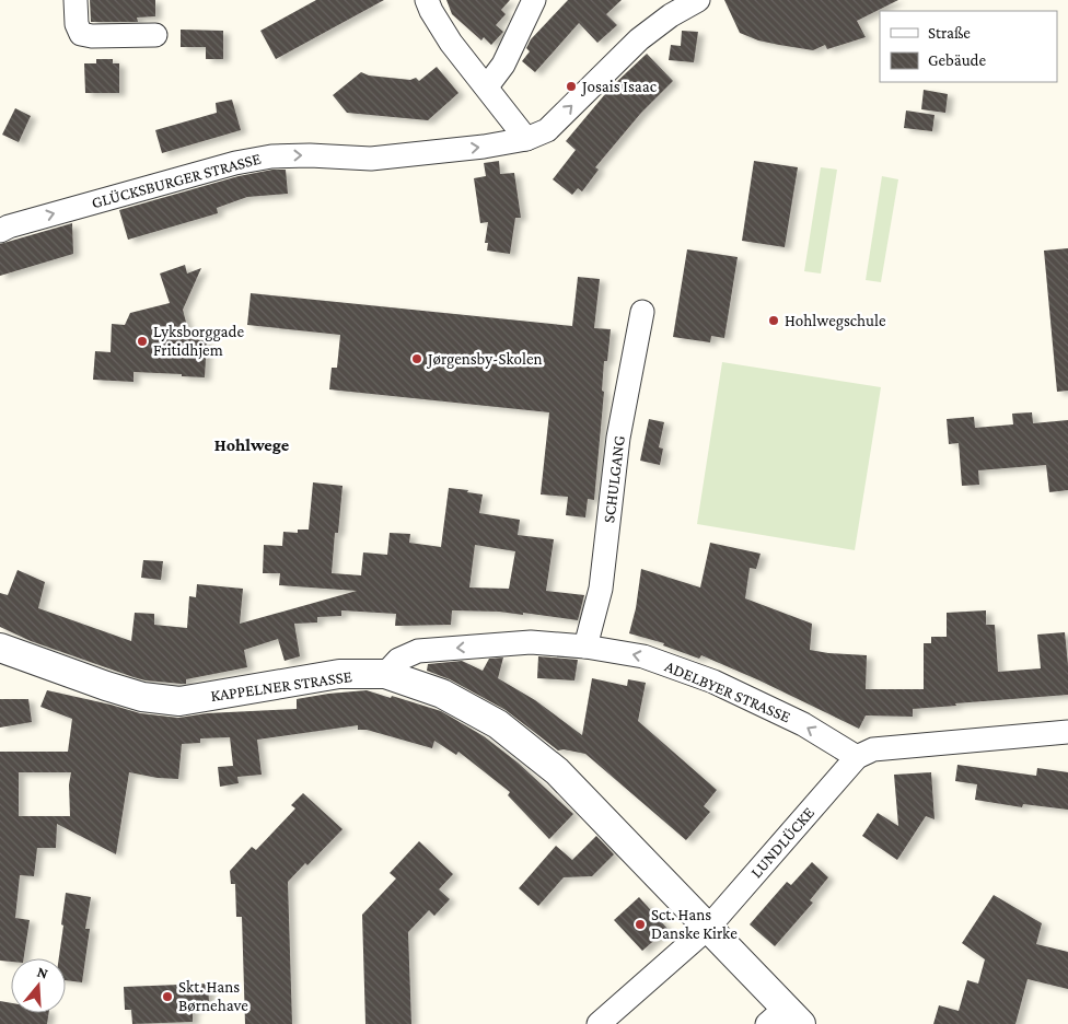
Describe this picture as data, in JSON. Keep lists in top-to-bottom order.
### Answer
{
  "streets": {
    "street": [
      "GLÜCKSBURGER STRASSE",
      "SCHULGANG",
      "KAPPELNER STRASSE",
      "ADELBYER STRASSE",
      "LUNDLÜCKE"
    ]
  },
  "crossings": [
    ["SCHULGANG", "ADELBYER STRASSE"],
    ["KAPPELNER STRASSE", "ADELBYER STRASSE"],
    ["KAPPELNER STRASSE", "LUNDLÜCKE"],
    ["ADELBYER STRASSE", "LUNDLÜCKE"]
  ],
  "one_way": ["GLÜCKSBURGER STRASSE", "ADELBYER STRASSE"],
  "districts": ["Hohlwege"],
  "places": [
    "Josais Isaac",
    "Hohlwegschule",
    "Lyksborggade Fritidhjem",
    "Jørgensby-Skolen",
    "Sct. Hans Danske Kirke",
    "Skt. Hans Børnehave"
  ],
  "legend": ["Straße", "Gebäude"],
  "north": "top"
}
